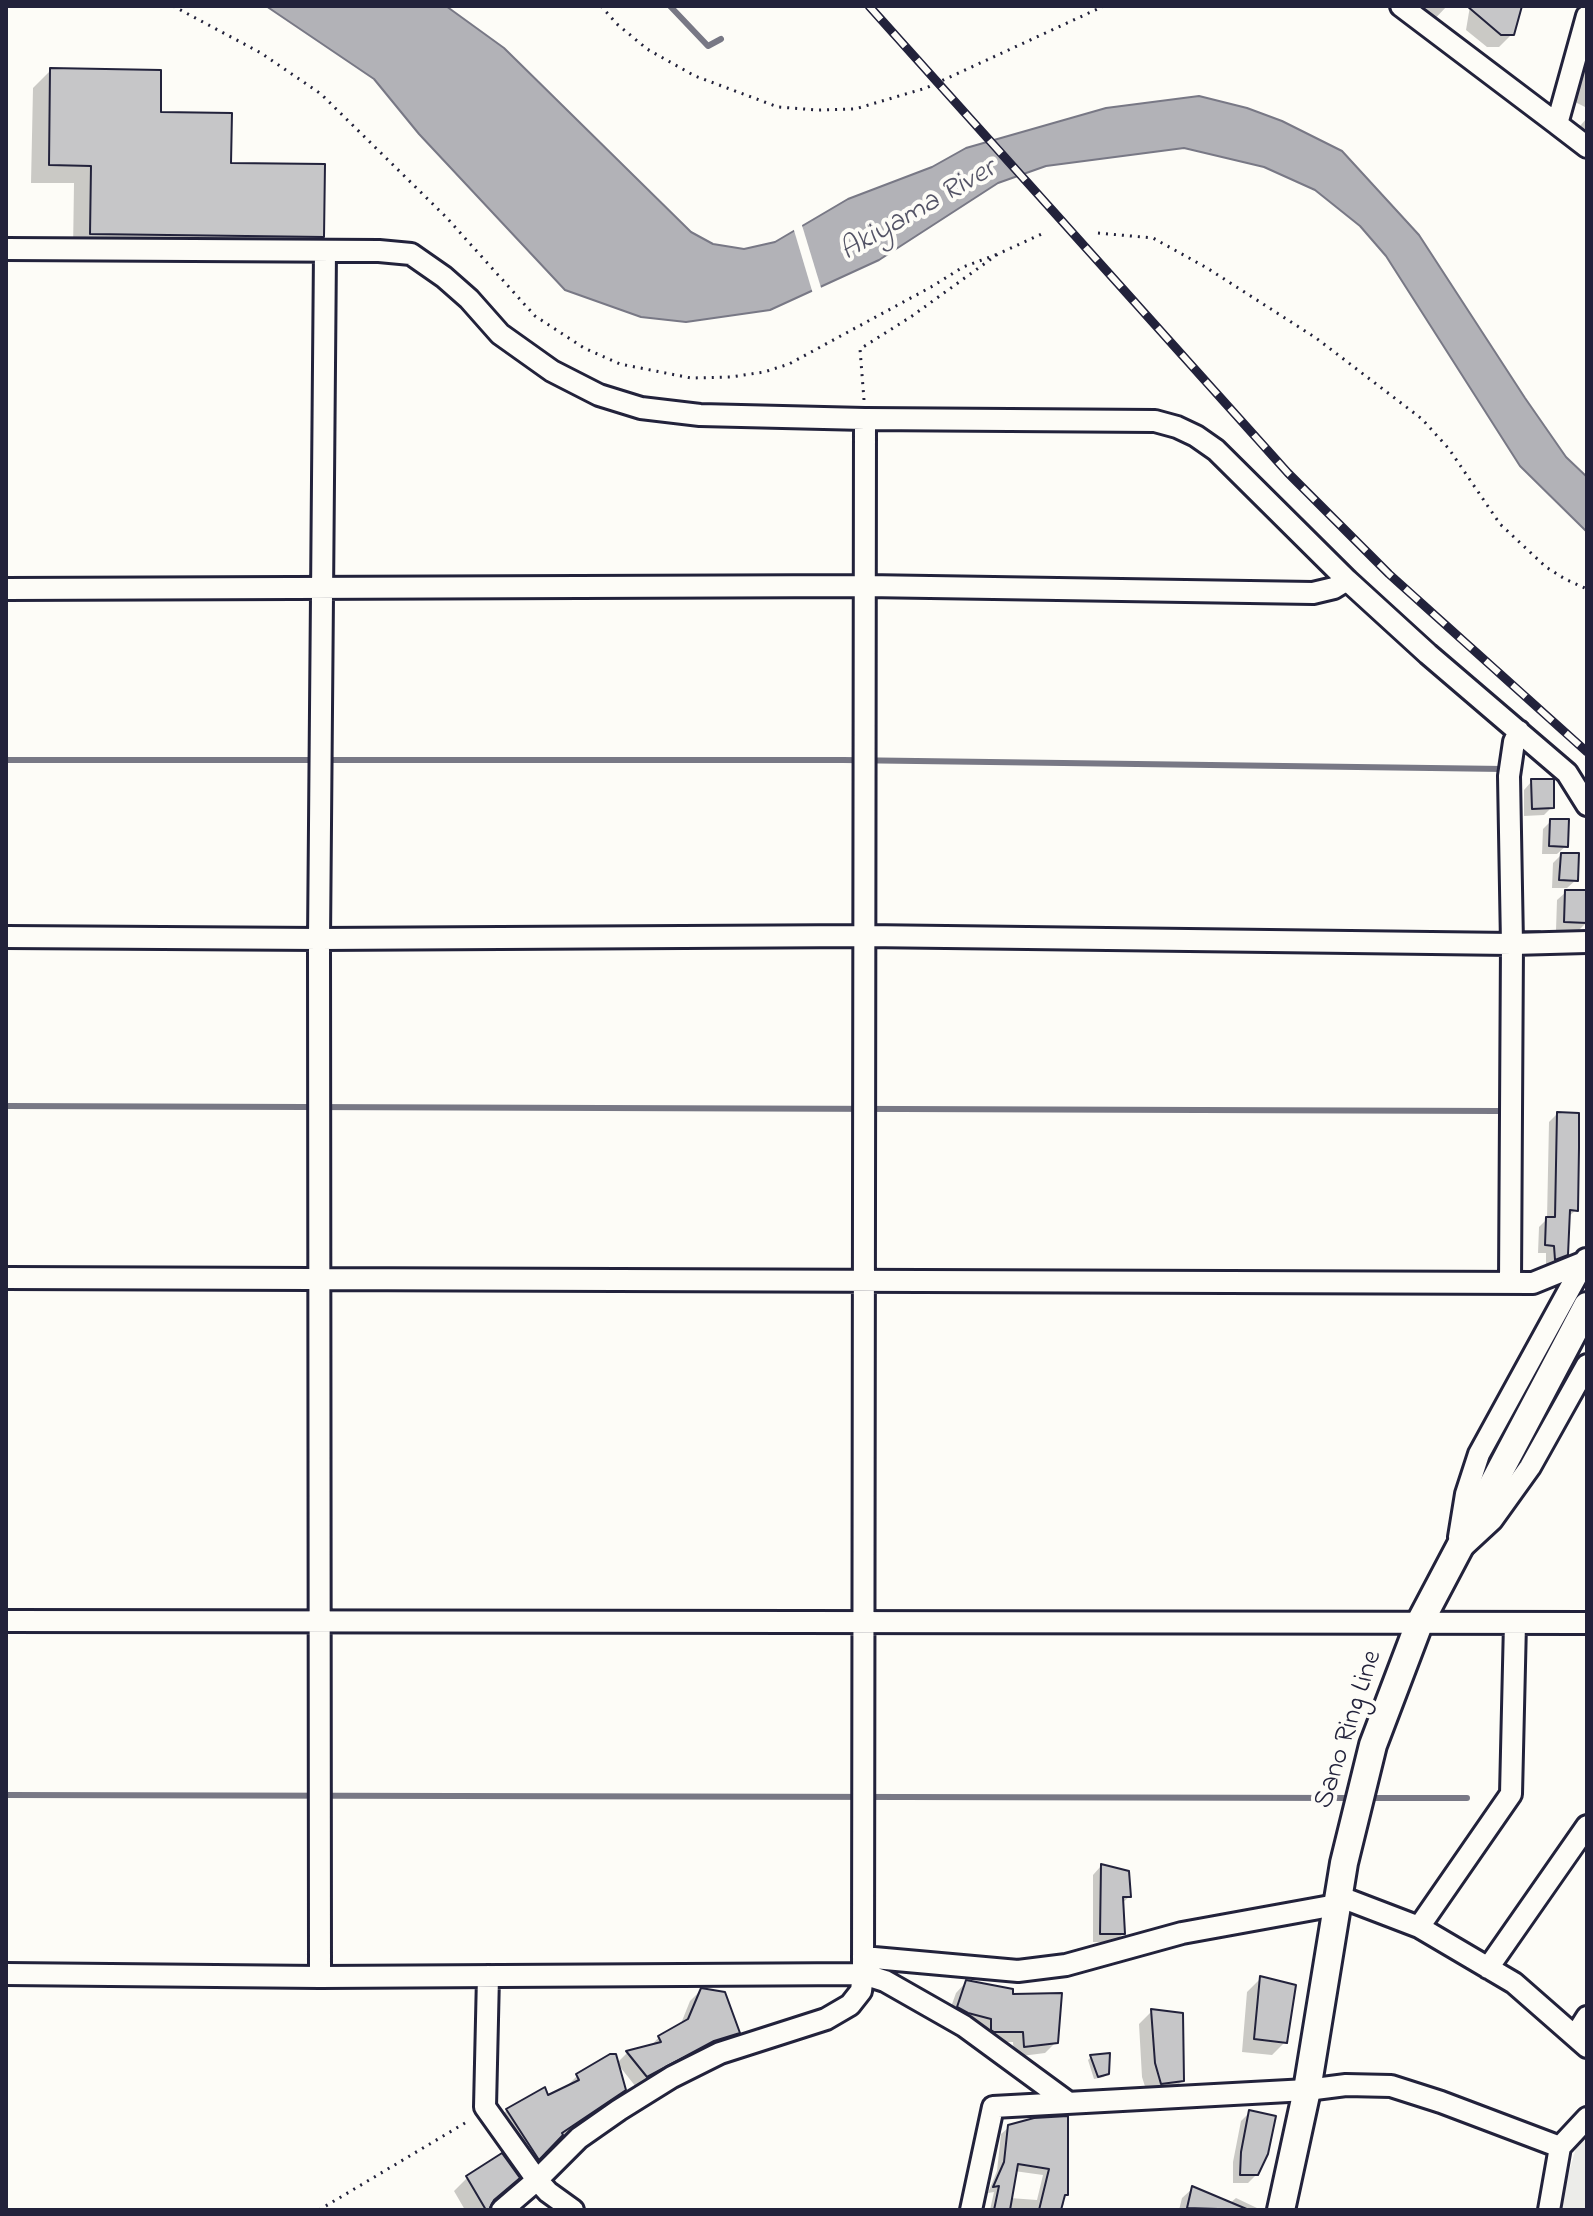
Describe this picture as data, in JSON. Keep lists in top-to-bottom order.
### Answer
{
  "streets": {
    "main road": ["Sano Ring Line"]
  },
  "water": ["Akiyama River"]
}
